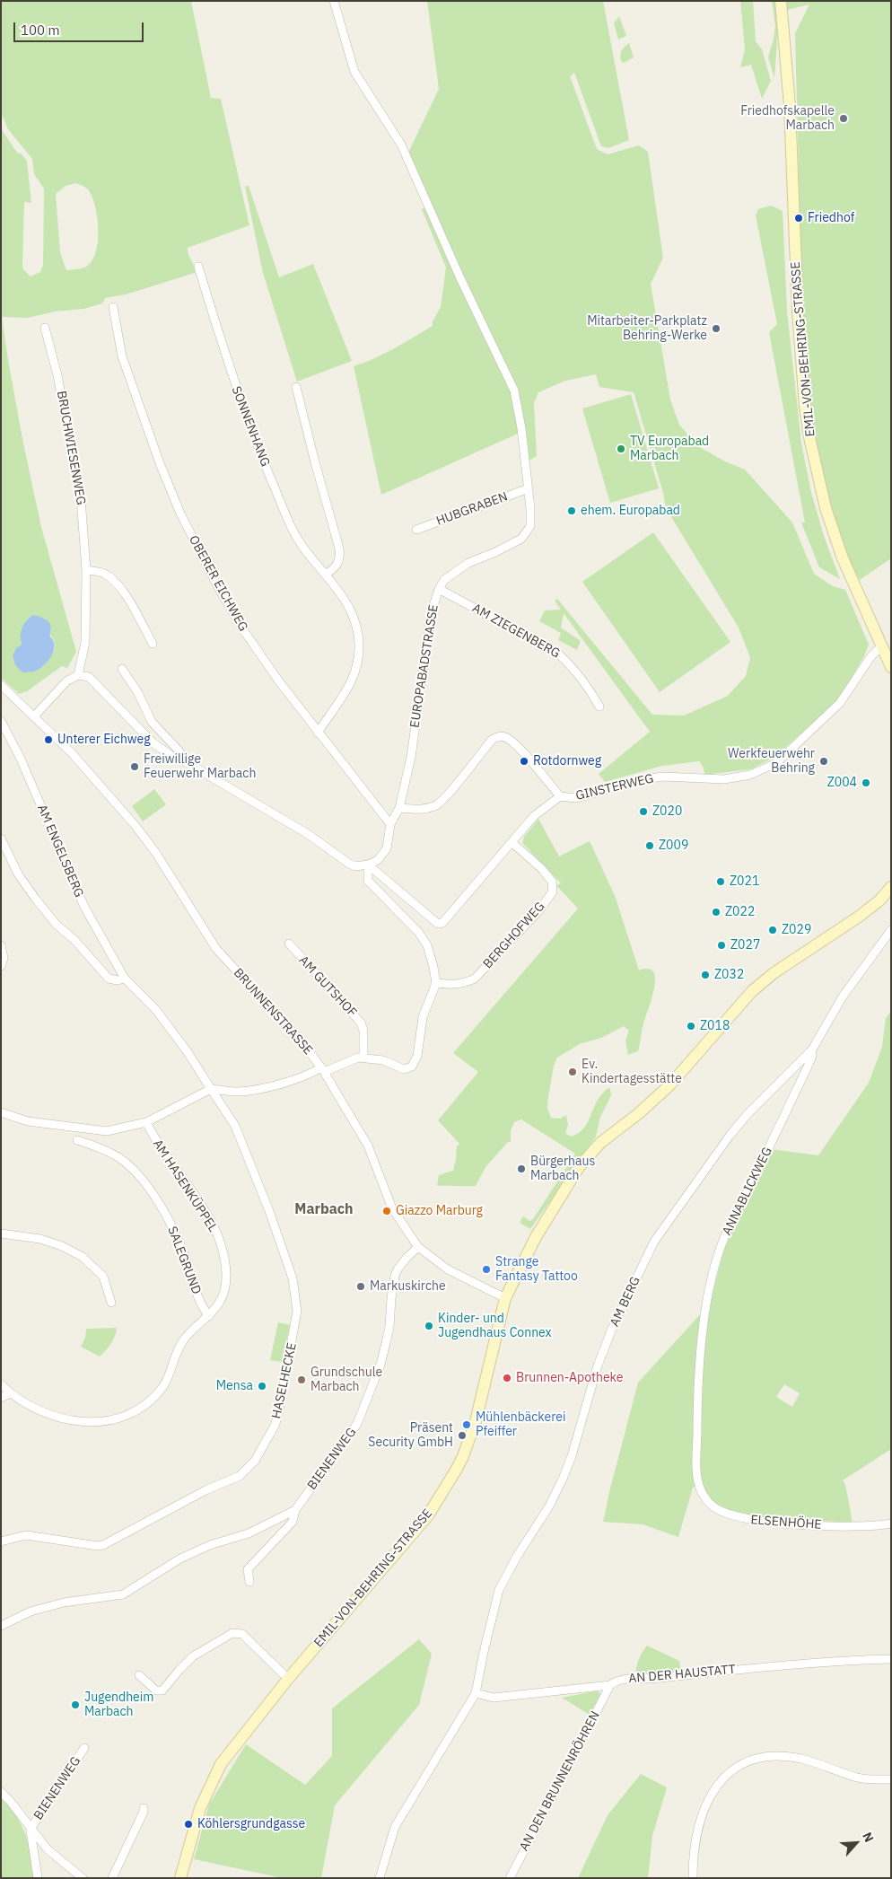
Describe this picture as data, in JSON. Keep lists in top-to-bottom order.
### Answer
{
  "streets": {
    "main road": ["EMIL-VON-BEHRING-STRASSE"],
    "street": [
      "SONNENHANG",
      "BRUCHWIESENWEG",
      "HUBGRABEN",
      "OBERER EICHWEG",
      "AM ZIEGENBERG",
      "EUROPABADSTRASSE",
      "GINSTERWEG",
      "AM ENGELSBERG",
      "BERGHOFWEG",
      "AM GUTSHOF",
      "BRUNNENSTRASSE",
      "AM HASENKÜPPEL",
      "ANNABLICKWEG",
      "SALEGRUND",
      "AM BERG",
      "HASELHECKE",
      "BIENENWEG",
      "ELSENHÖHE",
      "AN DER HAUSTATT",
      "AN DEN BRUNNENRÖHREN"
    ]
  },
  "crossings": [
    ["EMIL-VON-BEHRING-STRASSE", "GINSTERWEG"],
    ["EMIL-VON-BEHRING-STRASSE", "BRUNNENSTRASSE"],
    ["SONNENHANG", "OBERER EICHWEG"],
    ["HUBGRABEN", "EUROPABADSTRASSE"],
    ["OBERER EICHWEG", "EUROPABADSTRASSE"],
    ["AM ZIEGENBERG", "EUROPABADSTRASSE"],
    ["GINSTERWEG", "BERGHOFWEG"],
    ["AM ENGELSBERG", "HASELHECKE"],
    ["BRUNNENSTRASSE", "BIENENWEG"],
    ["AM HASENKÜPPEL", "SALEGRUND"],
    ["ANNABLICKWEG", "AM BERG"],
    ["ANNABLICKWEG", "ELSENHÖHE"],
    ["AM BERG", "AN DER HAUSTATT"],
    ["AN DER HAUSTATT", "AN DEN BRUNNENRÖHREN"]
  ],
  "districts": ["Marbach"],
  "places": [
    "Friedhofskapelle Marbach",
    "Friedhof",
    "Mitarbeiter-Parkplatz Behring-Werke",
    "TV Europabad Marbach",
    "ehem. Europabad",
    "Unterer Eichweg",
    "Rotdornweg",
    "Werkfeuerwehr Behring",
    "Freiwillige Feuerwehr Marbach",
    "Z004",
    "Z020",
    "Z009",
    "Z021",
    "Z022",
    "Z029",
    "Z027",
    "Z032",
    "Z018",
    "Ev. Kindertagesstätte",
    "Bürgerhaus Marbach",
    "Giazzo Marburg",
    "Strange Fantasy Tattoo",
    "Markuskirche",
    "Kinder- und Jugendhaus Connex",
    "Brunnen-Apotheke",
    "Grundschule Marbach",
    "Mensa",
    "Mühlenbäckerei Pfeiffer",
    "Präsent Security GmbH",
    "Jugendheim Marbach",
    "Köhlersgrundgasse"
  ],
  "scale_bar": "100 m",
  "north": "top right"
}
